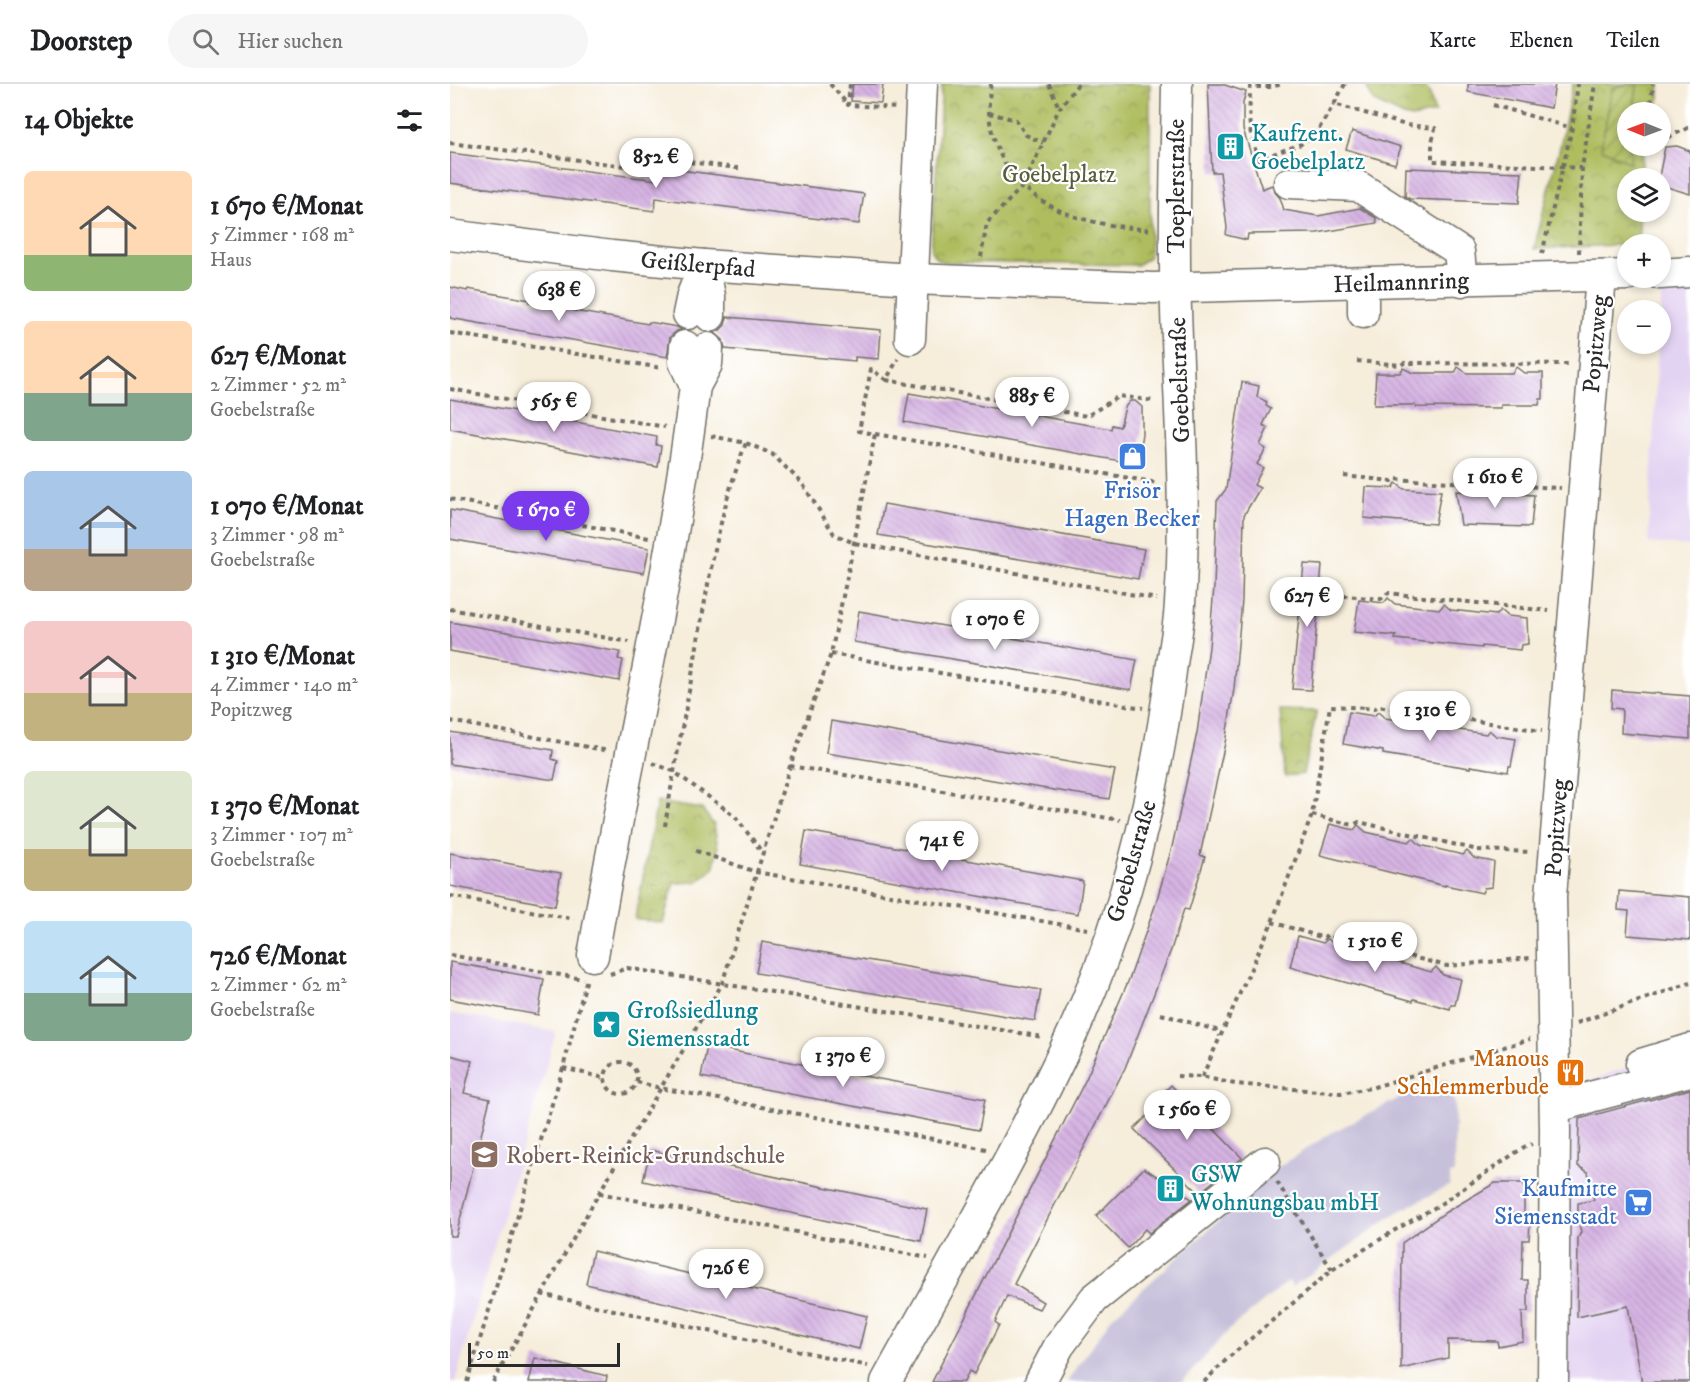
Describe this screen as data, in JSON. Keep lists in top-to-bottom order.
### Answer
{
  "streets": {
    "street": [
      "Toeplerstraße",
      "Geißlerpfad",
      "Heilmannring",
      "Popitzweg",
      "Goebelstraße"
    ]
  },
  "crossings": [
    ["Toeplerstraße", "Heilmannring"],
    ["Toeplerstraße", "Goebelstraße"],
    ["Heilmannring", "Popitzweg"],
    ["Heilmannring", "Goebelstraße"]
  ],
  "parks": ["Goebelplatz"],
  "places": {
    "building": ["Kaufzent. Goebelplatz", "GSW Wohnungsbau mbH"],
    "shop": ["Frisör Hagen Becker"],
    "place": ["Großsiedlung Siemensstadt"],
    "restaurant": ["Manous Schlemmerbude"],
    "school or university": ["Robert-Reinick-Grundschule"],
    "supermarket": ["Kaufmitte Siemensstadt"]
  },
  "scale_bar": "50 m",
  "north": "left",
  "page": {
    "header": "Doorstep",
    "search": "Hier suchen",
    "nav": ["Karte", "Ebenen", "Teilen"],
    "heading": "14 Objekte",
    "map_buttons": ["+", "−"],
    "price": [
      "852 €",
      "638 €",
      "885 €",
      "565 €",
      "1 610 €",
      "1 670 €",
      "627 €",
      "1 070 €",
      "1 310 €",
      "741 €",
      "1 510 €",
      "1 370 €",
      "1 560 €",
      "726 €"
    ],
    "list": [
      {
        "name": "1 670 €/Monat",
        "note": "5 Zimmer · 168 m² · Haus"
      },
      {
        "name": "627 €/Monat",
        "note": "2 Zimmer · 52 m² · Goebelstraße"
      },
      {
        "name": "1 070 €/Monat",
        "note": "3 Zimmer · 98 m² · Goebelstraße"
      },
      {
        "name": "1 310 €/Monat",
        "note": "4 Zimmer · 140 m² · Popitzweg"
      },
      {
        "name": "1 370 €/Monat",
        "note": "3 Zimmer · 107 m² · Goebelstraße"
      },
      {
        "name": "726 €/Monat",
        "note": "2 Zimmer · 62 m² · Goebelstraße"
      }
    ],
    "scale": "50 m"
  }
}
